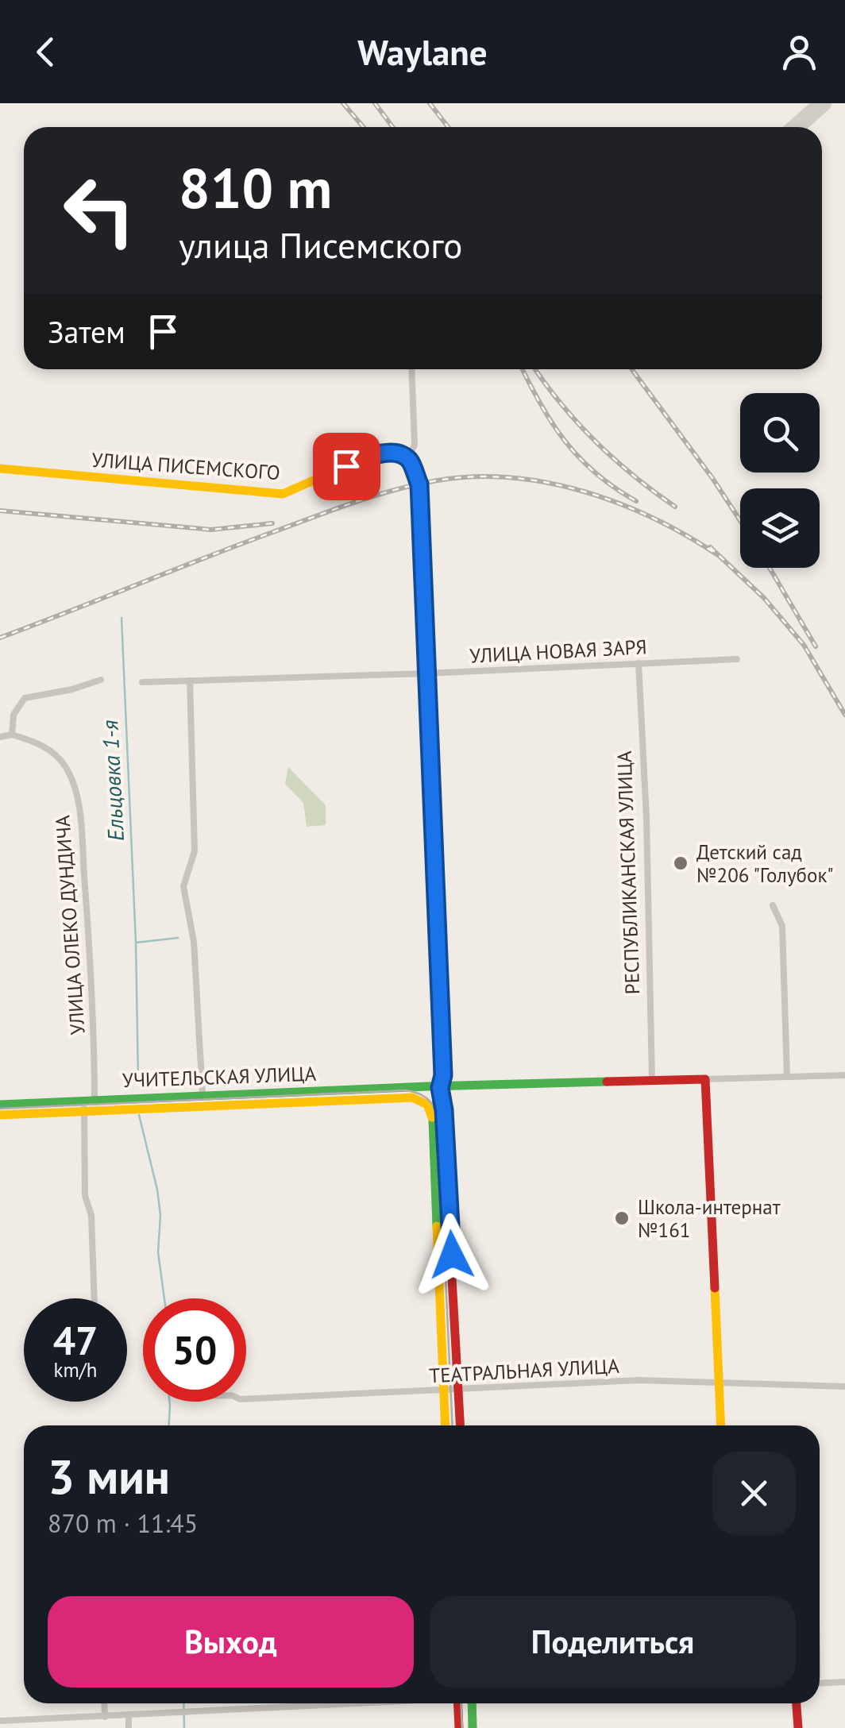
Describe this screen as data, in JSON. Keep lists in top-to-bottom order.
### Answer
{
  "streets": {
    "street": [
      "УЛИЦА ПИСЕМСКОГО",
      "УЛИЦА НОВАЯ ЗАРЯ",
      "РЕСПУБЛИКАНСКАЯ УЛИЦА",
      "УЛИЦА ОЛЕКО ДУНДИЧА",
      "УЧИТЕЛЬСКАЯ УЛИЦА",
      "ТЕАТРАЛЬНАЯ УЛИЦА"
    ]
  },
  "crossings": [
    ["УЛИЦА НОВАЯ ЗАРЯ", "РЕСПУБЛИКАНСКАЯ УЛИЦА"],
    ["РЕСПУБЛИКАНСКАЯ УЛИЦА", "УЧИТЕЛЬСКАЯ УЛИЦА"],
    ["УЛИЦА ОЛЕКО ДУНДИЧА", "УЧИТЕЛЬСКАЯ УЛИЦА"]
  ],
  "water": ["Ельцовка 1-я"],
  "places": ["Детский сад №206 \"Голубок\"", "Школа-интернат №161"],
  "page": {
    "header": "Waylane",
    "turn": ["810 m", "улица Писемского"],
    "then": "Затем",
    "speed": "47 km/h",
    "limit": "50",
    "heading": ["3 мин", "870 m · 11:45"],
    "buttons": ["Выход", "Поделиться"]
  }
}
